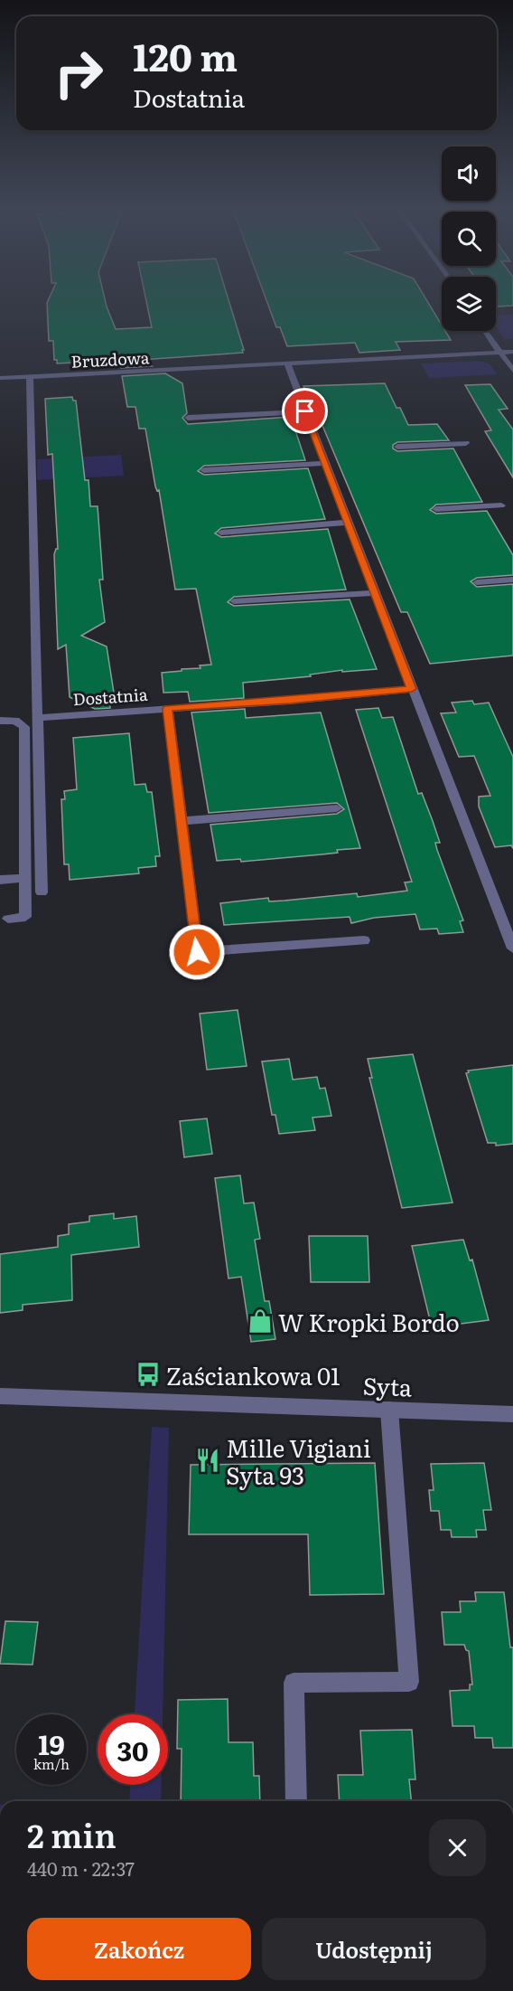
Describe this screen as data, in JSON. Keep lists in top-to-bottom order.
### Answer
{
  "streets": {
    "street": ["Bruzdowa", "Dostatnia", "Syta"]
  },
  "places": {
    "shop": ["W Kropki Bordo"],
    "bus stop": ["Zaściankowa 01"],
    "restaurant": ["Mille Vigiani Syta 93"]
  },
  "page": {
    "turn": ["120 m", "Dostatnia"],
    "speed": "19 km/h",
    "limit": "30",
    "heading": ["2 min", "440 m · 22:37"],
    "buttons": ["Zakończ", "Udostępnij"]
  }
}
